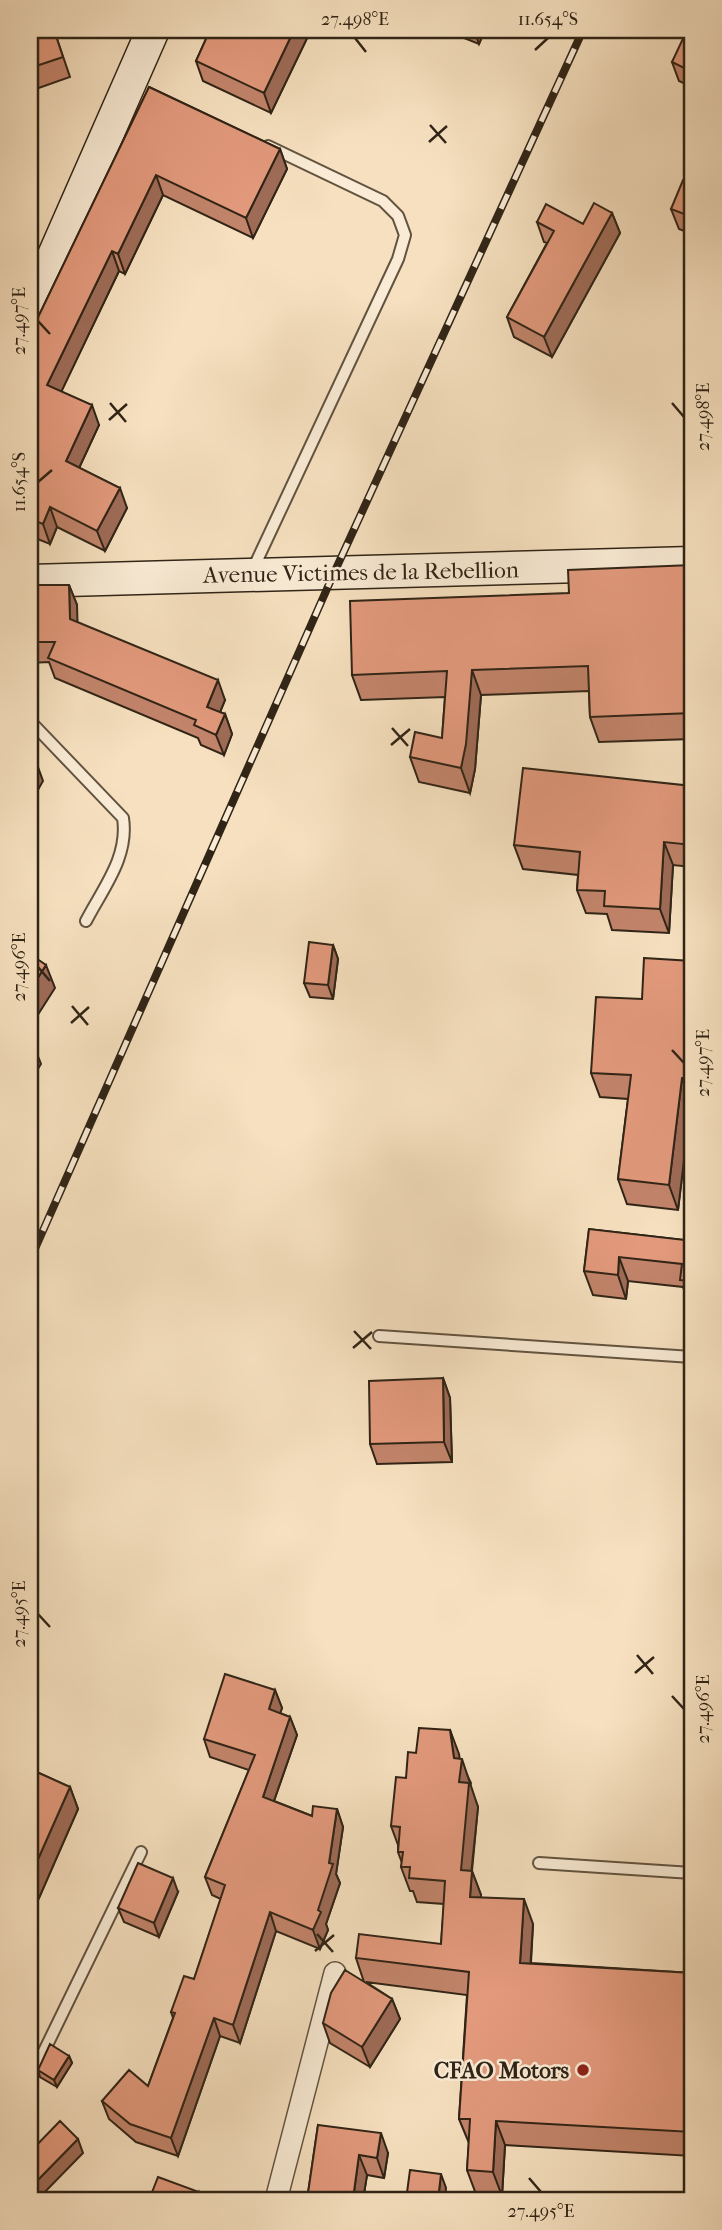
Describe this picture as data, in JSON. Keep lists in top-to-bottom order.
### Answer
{
  "streets": {
    "street": ["Avenue Victimes de la Rebellion"]
  },
  "places": ["CFAO Motors"],
  "coordinates": [
    "27.498°E",
    "11.654°S",
    "27.497°E",
    "27.496°E",
    "27.495°E"
  ]
}
